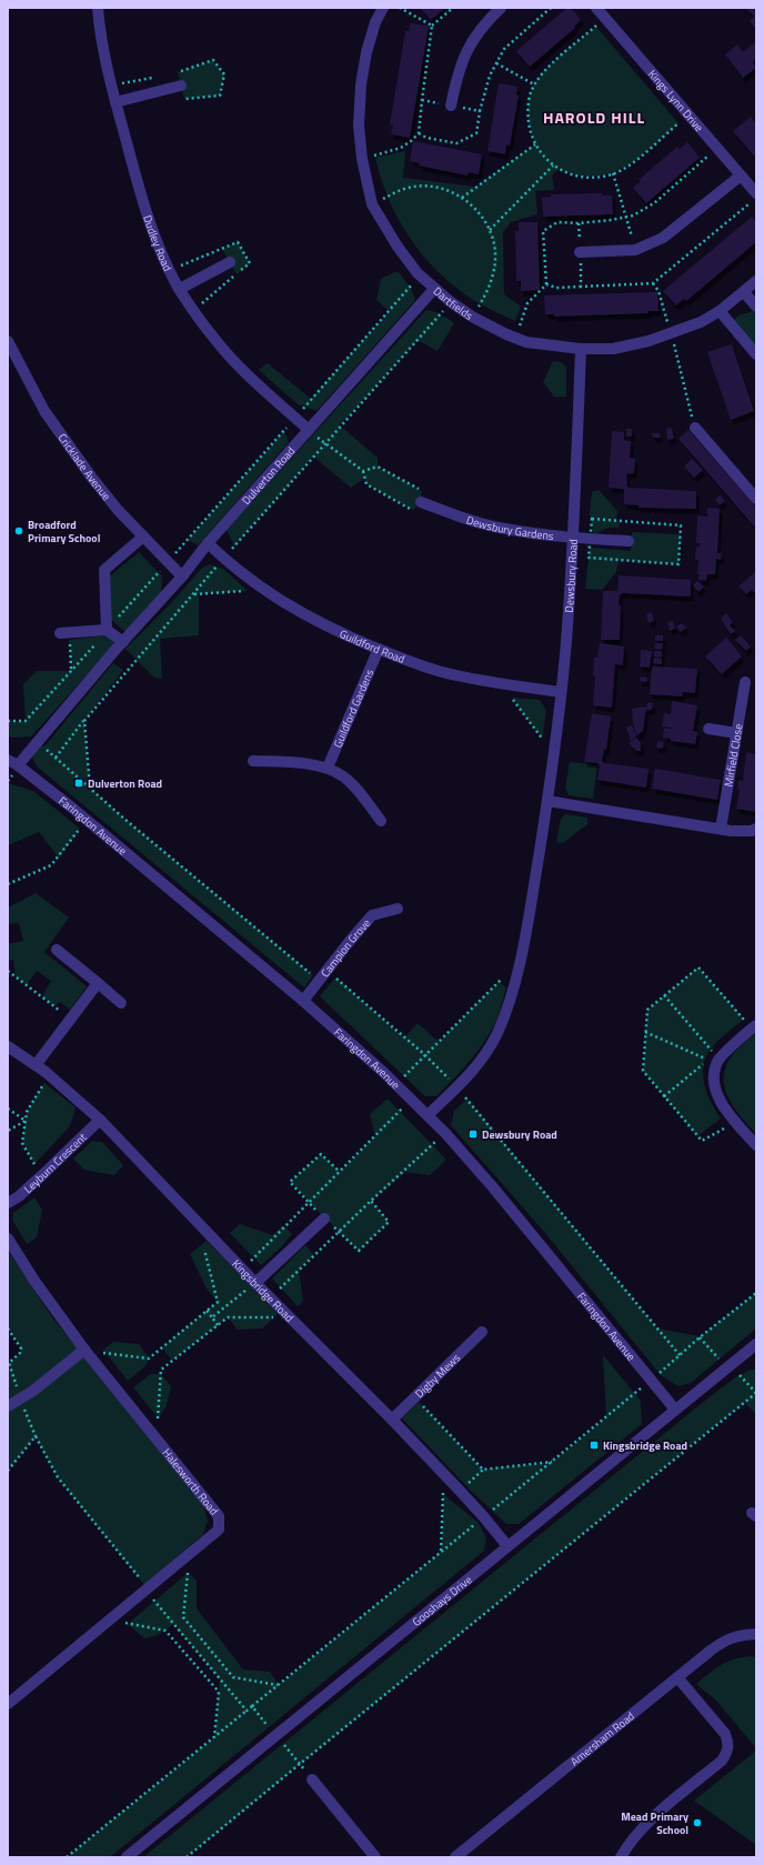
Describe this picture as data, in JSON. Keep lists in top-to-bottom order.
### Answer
{
  "streets": {
    "street": [
      "Kings Lynn Drive",
      "Dudley Road",
      "Dartfields",
      "Cricklade Avenue",
      "Dulverton Road",
      "Dewsbury Gardens",
      "Dewsbury Road",
      "Guildford Road",
      "Guildford Gardens",
      "Mirfield Close",
      "Faringdon Avenue",
      "Campion Grove",
      "Leyburn Crescent",
      "Kingsbridge Road",
      "Digby Mews",
      "Halesworth Road",
      "Gooshays Drive",
      "Amersham Road"
    ]
  },
  "crossings": [
    ["Dudley Road", "Dulverton Road"],
    ["Dartfields", "Dulverton Road"],
    ["Dartfields", "Dewsbury Road"],
    ["Cricklade Avenue", "Dulverton Road"],
    ["Dulverton Road", "Guildford Road"],
    ["Dulverton Road", "Faringdon Avenue"],
    ["Dewsbury Gardens", "Dewsbury Road"],
    ["Dewsbury Road", "Guildford Road"],
    ["Dewsbury Road", "Faringdon Avenue"],
    ["Guildford Road", "Guildford Gardens"],
    ["Faringdon Avenue", "Campion Grove"],
    ["Faringdon Avenue", "Gooshays Drive"],
    ["Leyburn Crescent", "Kingsbridge Road"],
    ["Kingsbridge Road", "Digby Mews"],
    ["Kingsbridge Road", "Gooshays Drive"]
  ],
  "districts": ["HAROLD HILL"],
  "places": {
    "other": ["Broadford Primary School", "Mead Primary School"],
    "transit": ["Dulverton Road", "Dewsbury Road", "Kingsbridge Road"]
  }
}
